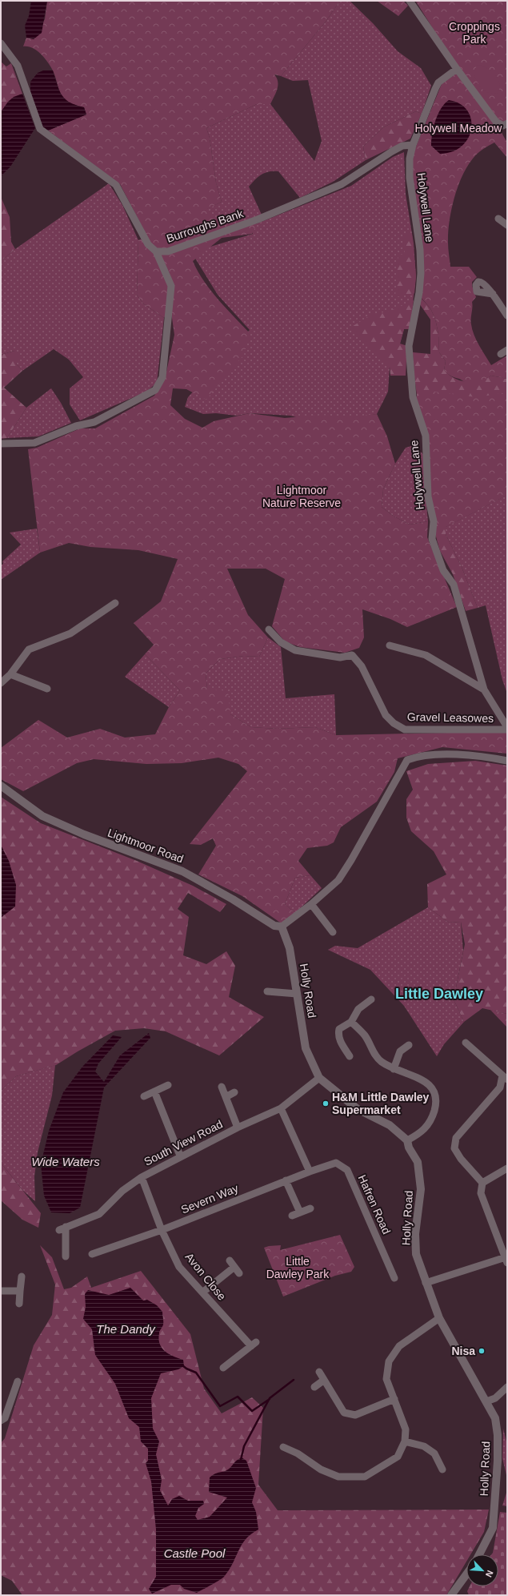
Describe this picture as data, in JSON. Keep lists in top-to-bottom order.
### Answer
{
  "streets": {
    "street": [
      "Holywell Lane",
      "Burroughs Bank",
      "Gravel Leasowes",
      "Lightmoor Road",
      "Holly Road",
      "South View Road",
      "Severn Way",
      "Hafren Road",
      "Avon Close"
    ]
  },
  "crossings": [
    ["Holywell Lane", "Burroughs Bank"],
    ["Lightmoor Road", "Holly Road"],
    ["Holly Road", "South View Road"],
    ["South View Road", "Avon Close"],
    ["Severn Way", "Hafren Road"],
    ["Severn Way", "Avon Close"]
  ],
  "districts": ["Little Dawley"],
  "water": ["Wide Waters", "The Dandy", "Castle Pool"],
  "parks": [
    "Croppings Park",
    "Holywell Meadow",
    "Lightmoor Nature Reserve",
    "Little Dawley Park"
  ],
  "places": ["H&M Little Dawley Supermarket", "Nisa"],
  "north": "bottom right"
}
